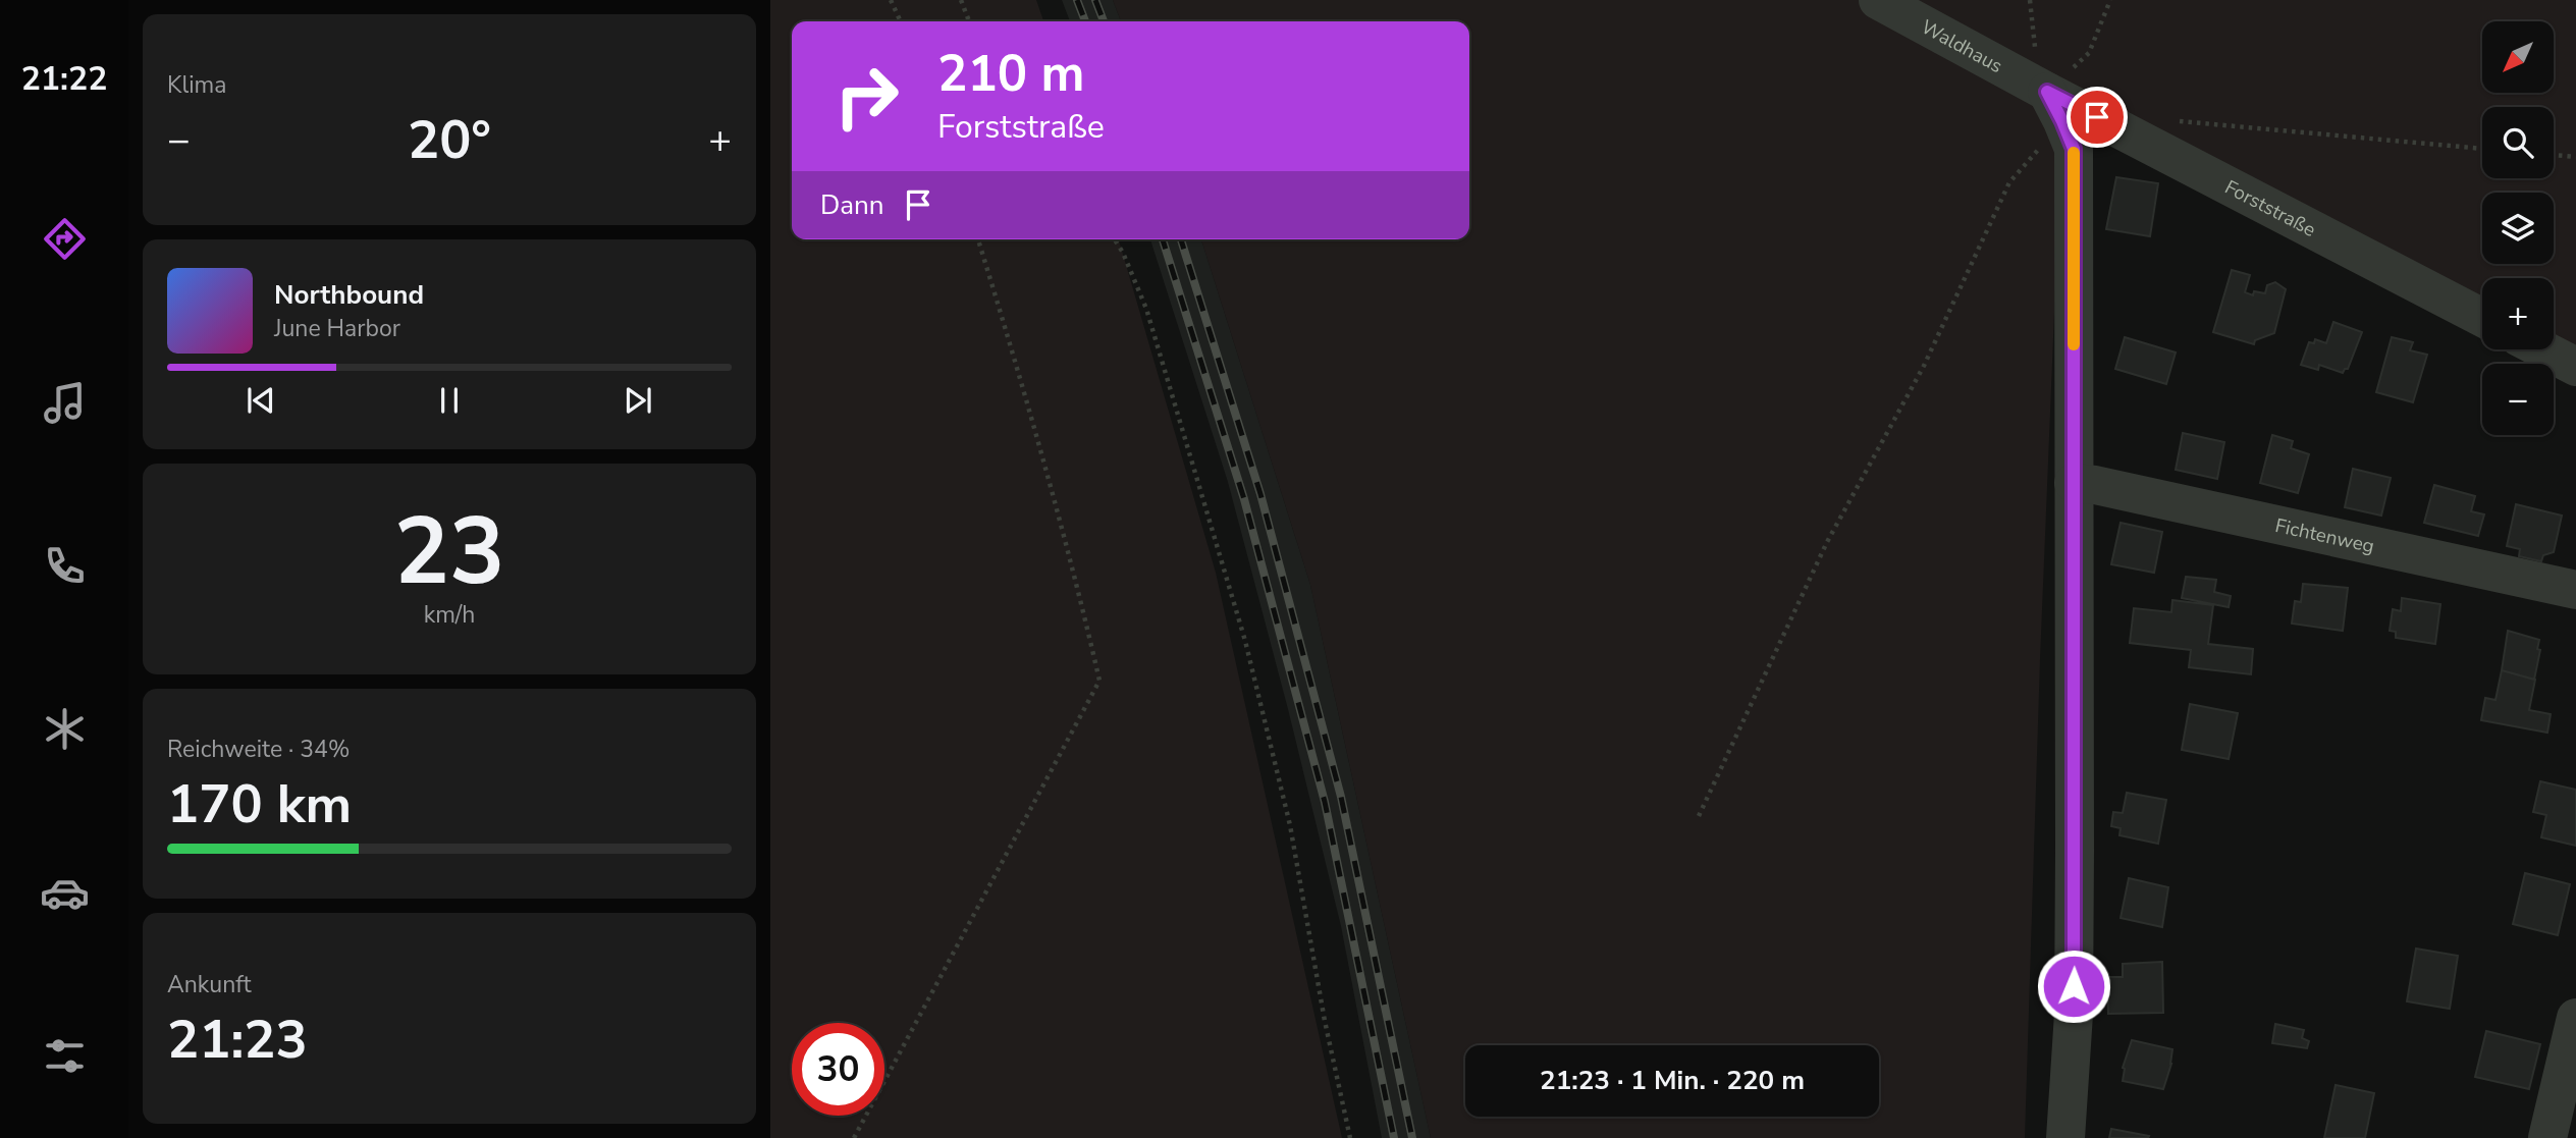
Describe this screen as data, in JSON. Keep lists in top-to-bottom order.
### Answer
{
  "streets": {
    "street": ["Waldhaus", "Forststraße", "Fichtenweg"]
  },
  "crossings": [
    ["Waldhaus", "Forststraße"]
  ],
  "north": "bottom left",
  "page": {
    "tabs": "21:22",
    "tile": [
      "Klima",
      ["23", "km/h"],
      ["Reichweite · 34%", "170 km"],
      ["Ankunft", "21:23"]
    ],
    "map_buttons": ["+", "−"],
    "turn": ["210 m", "Forststraße"],
    "heat": ["−", "20°", "+"],
    "then": "Dann",
    "song": ["Northbound", "June Harbor"],
    "limit": "30",
    "trip": "21:23 · 1 Min. · 220 m"
  }
}
